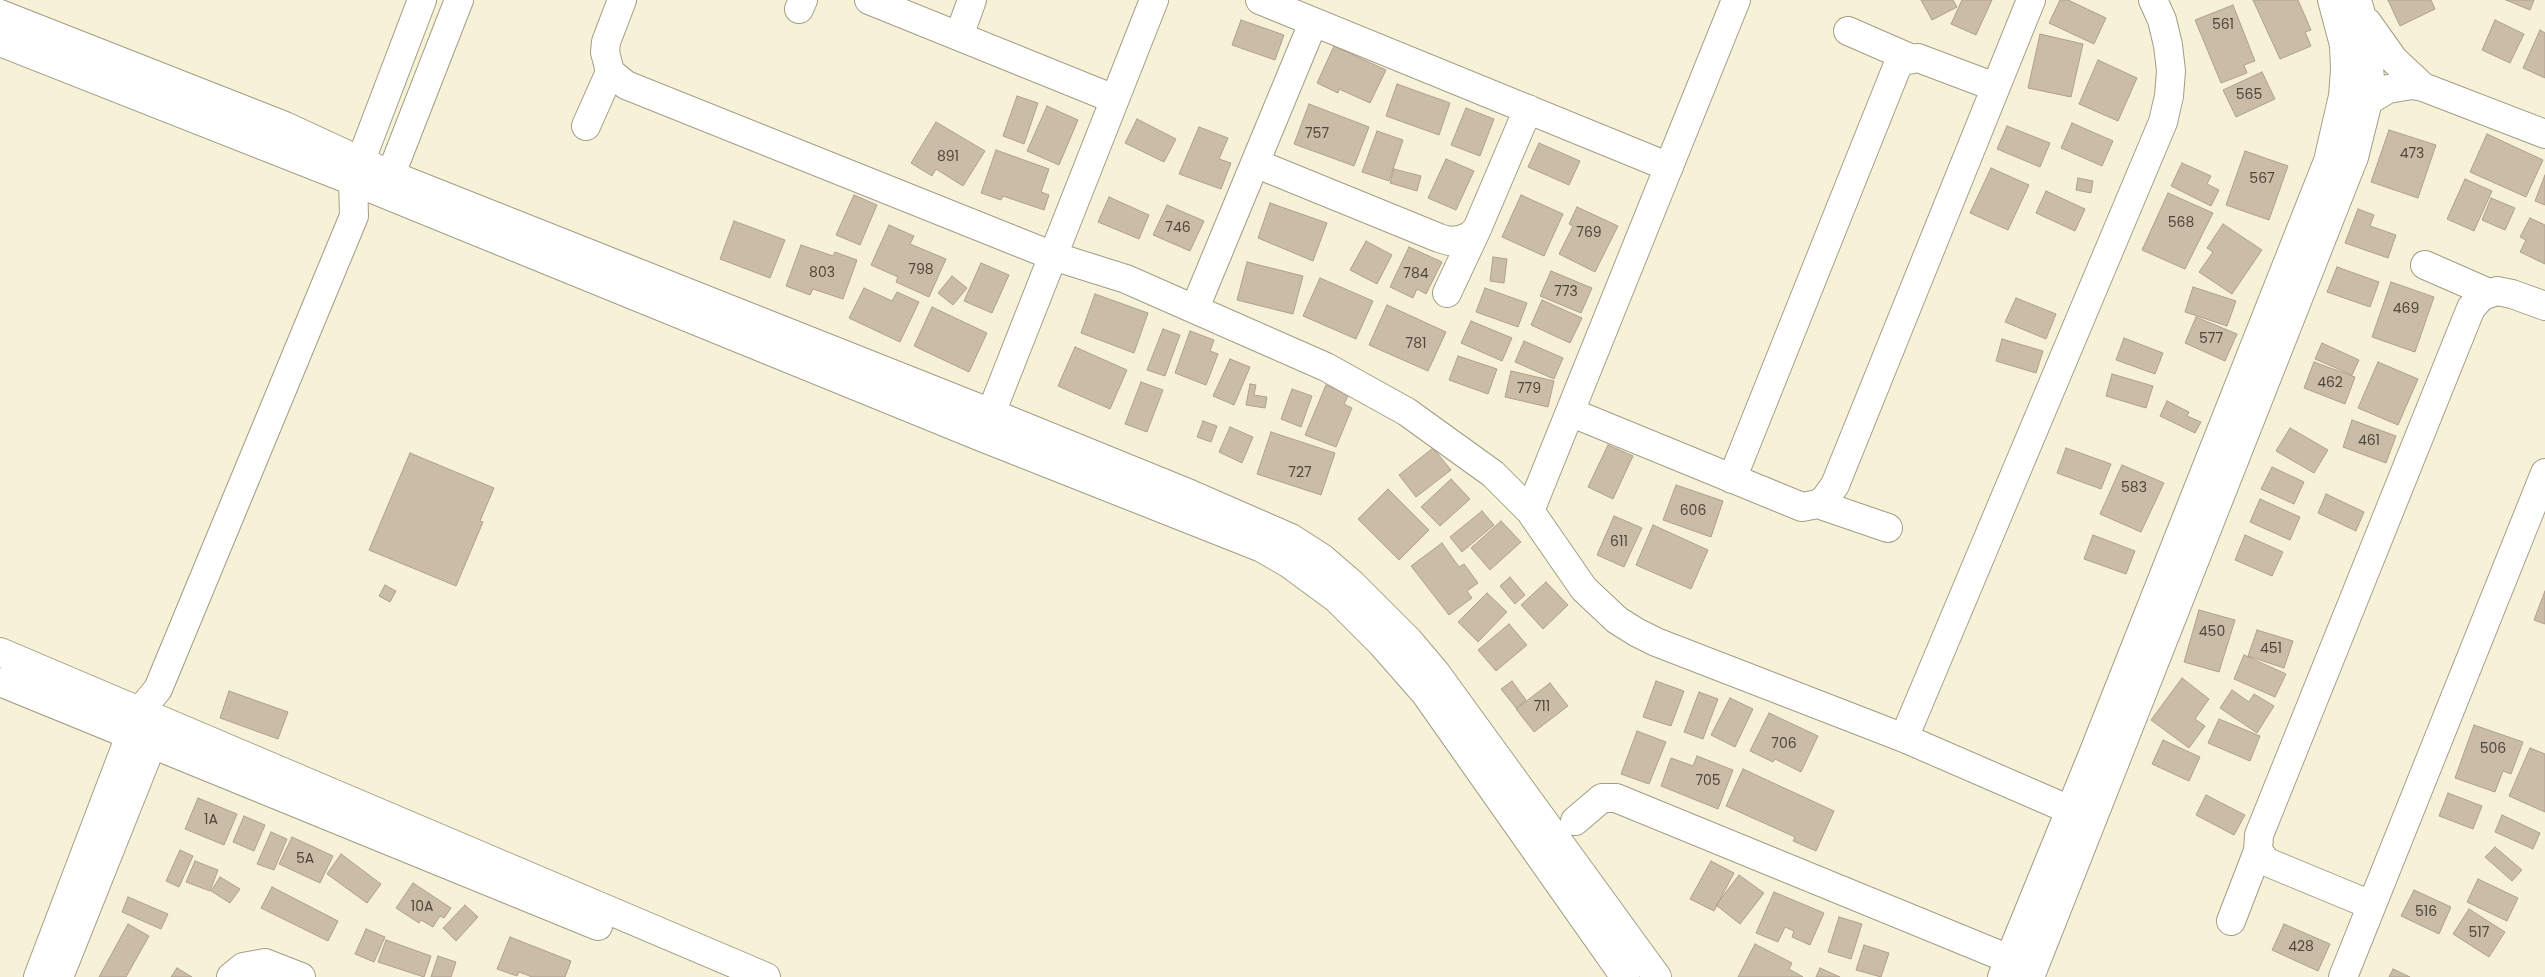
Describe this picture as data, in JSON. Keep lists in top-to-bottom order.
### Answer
{
  "house_numbers": [
    "561",
    "565",
    "757",
    "473",
    "891",
    "567",
    "568",
    "746",
    "769",
    "798",
    "803",
    "784",
    "773",
    "469",
    "577",
    "781",
    "462",
    "779",
    "461",
    "727",
    "583",
    "606",
    "611",
    "450",
    "451",
    "711",
    "706",
    "506",
    "705",
    "1A",
    "5A",
    "10A",
    "516",
    "517",
    "428"
  ]
}
